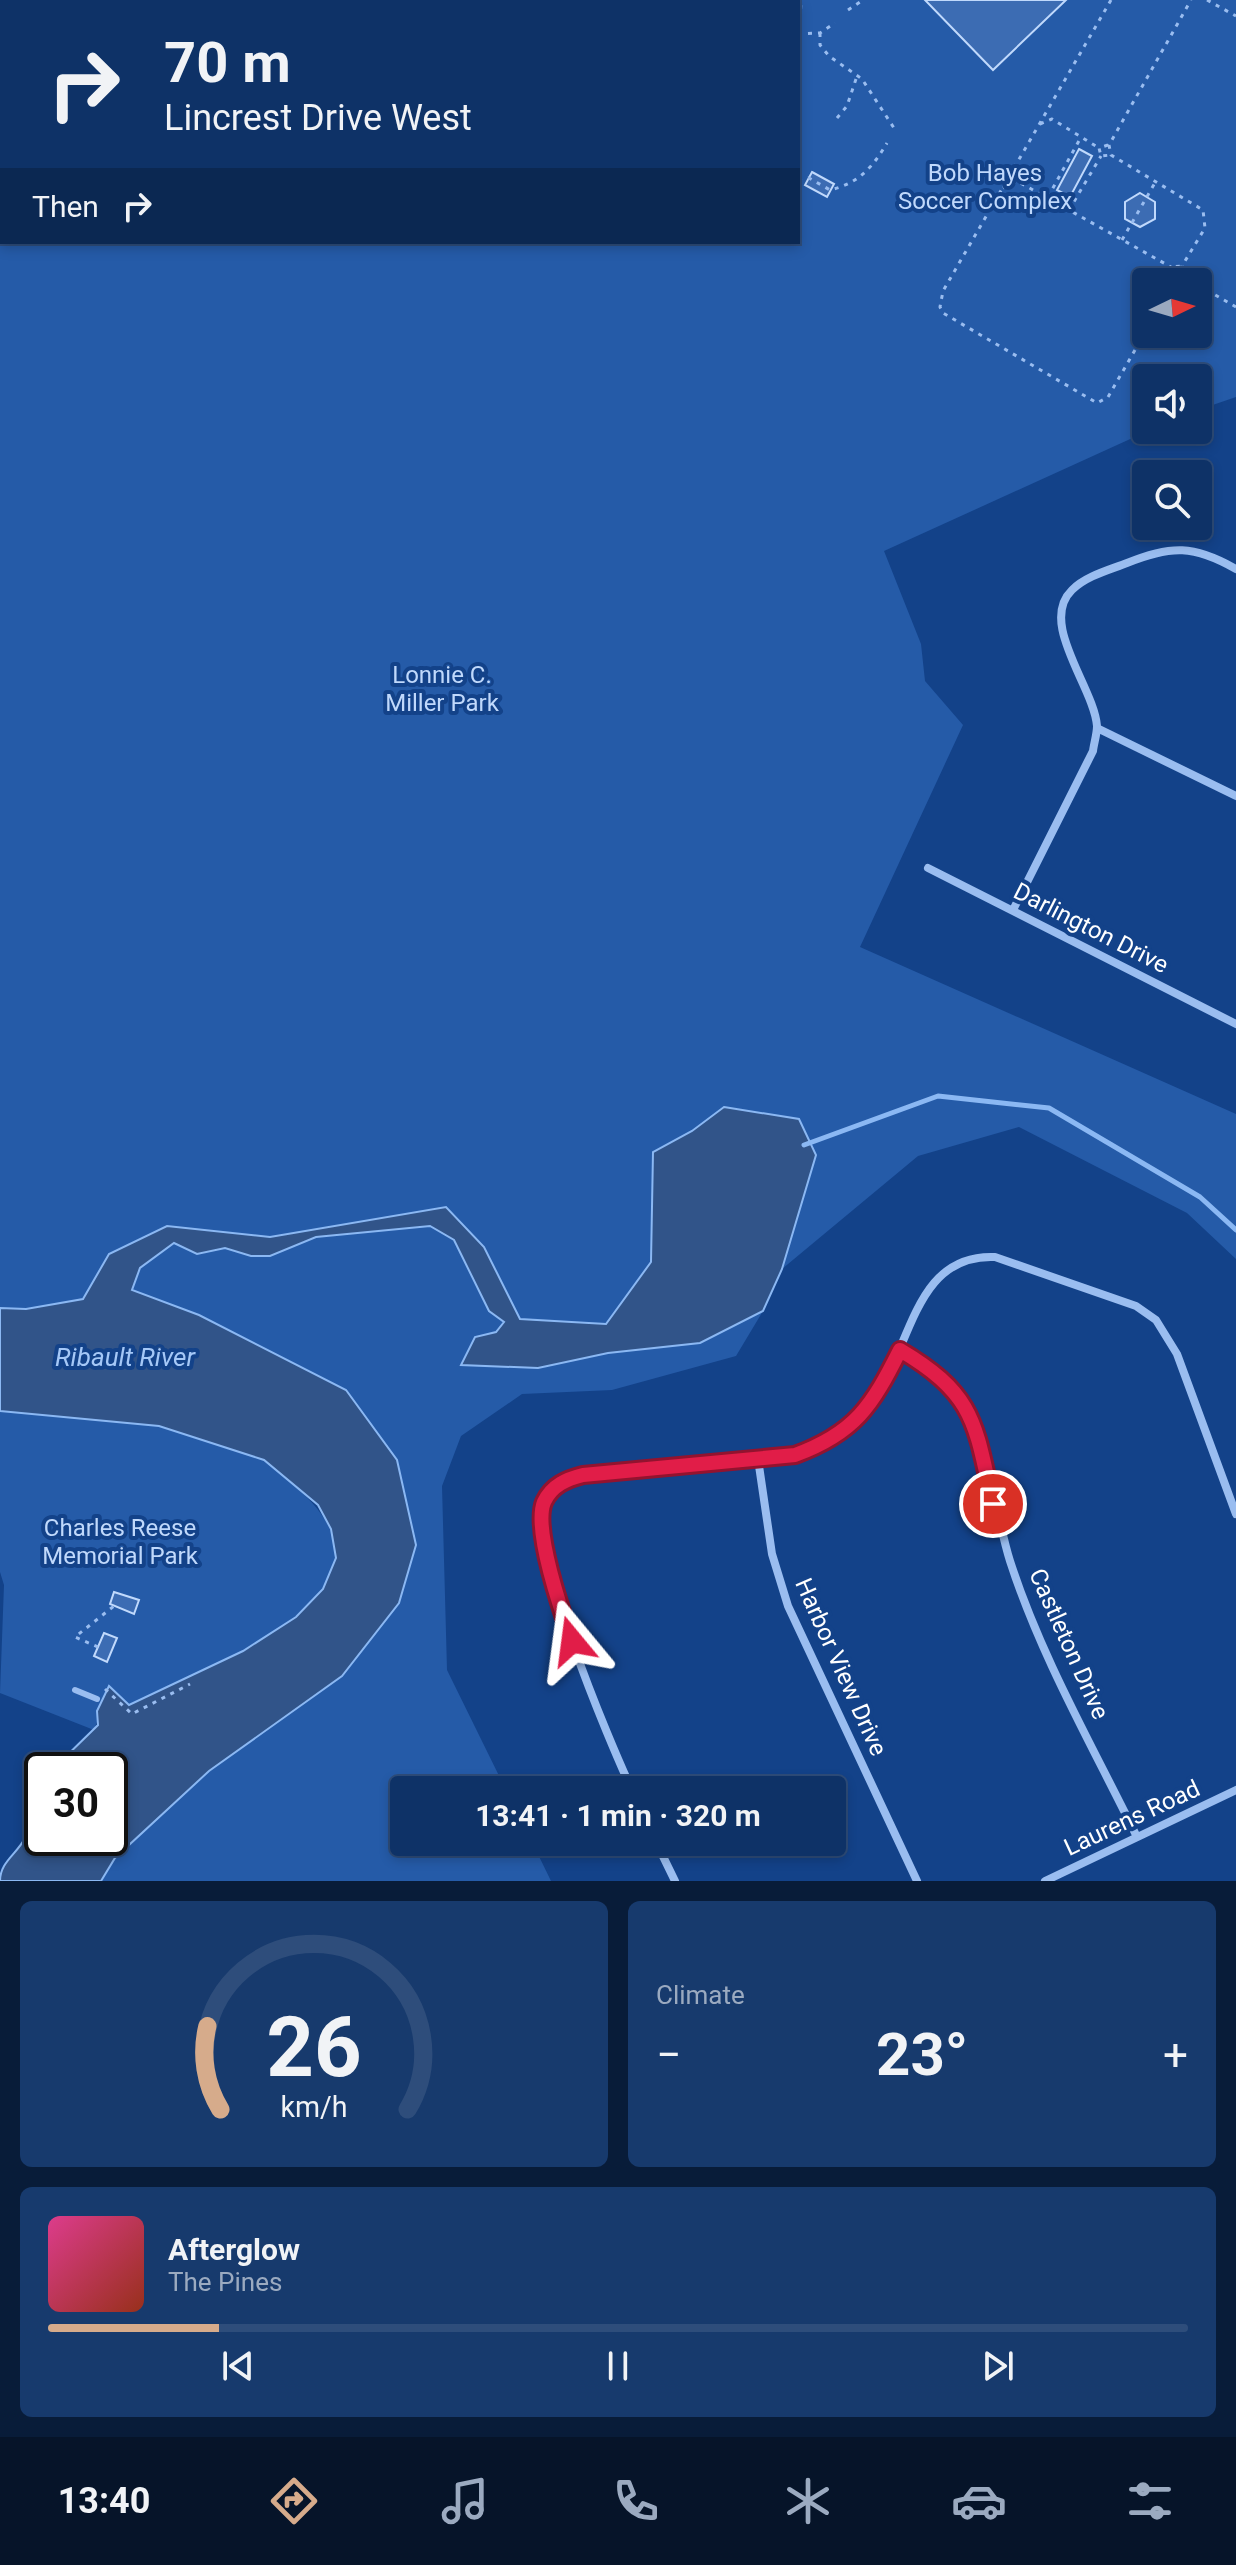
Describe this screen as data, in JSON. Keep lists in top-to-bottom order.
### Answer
{
  "streets": {
    "street": [
      "Darlington Drive",
      "Castleton Drive",
      "Harbor View Drive",
      "Laurens Road"
    ]
  },
  "crossings": [
    ["Castleton Drive", "Laurens Road"]
  ],
  "water": ["Ribault River"],
  "parks": ["Bob Hayes Soccer Complex", "Lonnie C. Miller Park", "Charles Reese Memorial Park"],
  "north": "right",
  "page": {
    "turn": ["70 m", "Lincrest Drive West"],
    "then": "Then",
    "limit": "30",
    "trip": "13:41 · 1 min · 320 m",
    "tile": "Climate",
    "heat": ["−", "23°", "+"],
    "song": ["Afterglow", "The Pines"],
    "tabs": "13:40",
    "gauge": ["26", "km/h"]
  }
}
